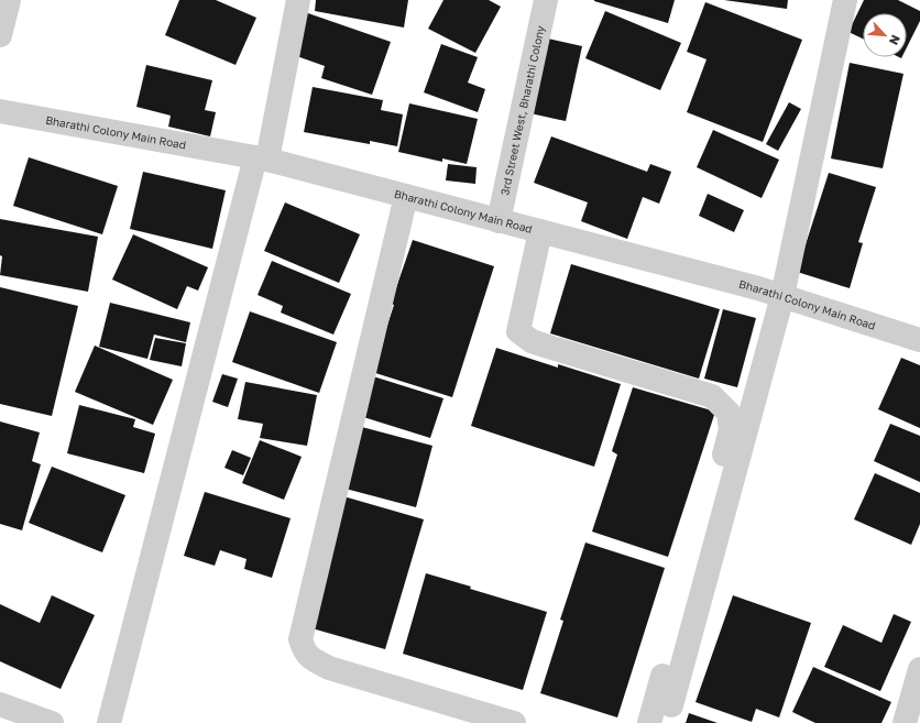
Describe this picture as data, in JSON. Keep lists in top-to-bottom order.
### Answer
{
  "streets": {
    "street": ["3rd Street West, Bharathi Colony", "Bharathi Colony Main Road"]
  },
  "crossings": [
    ["3rd Street West, Bharathi Colony", "Bharathi Colony Main Road"]
  ],
  "north": "bottom right"
}
